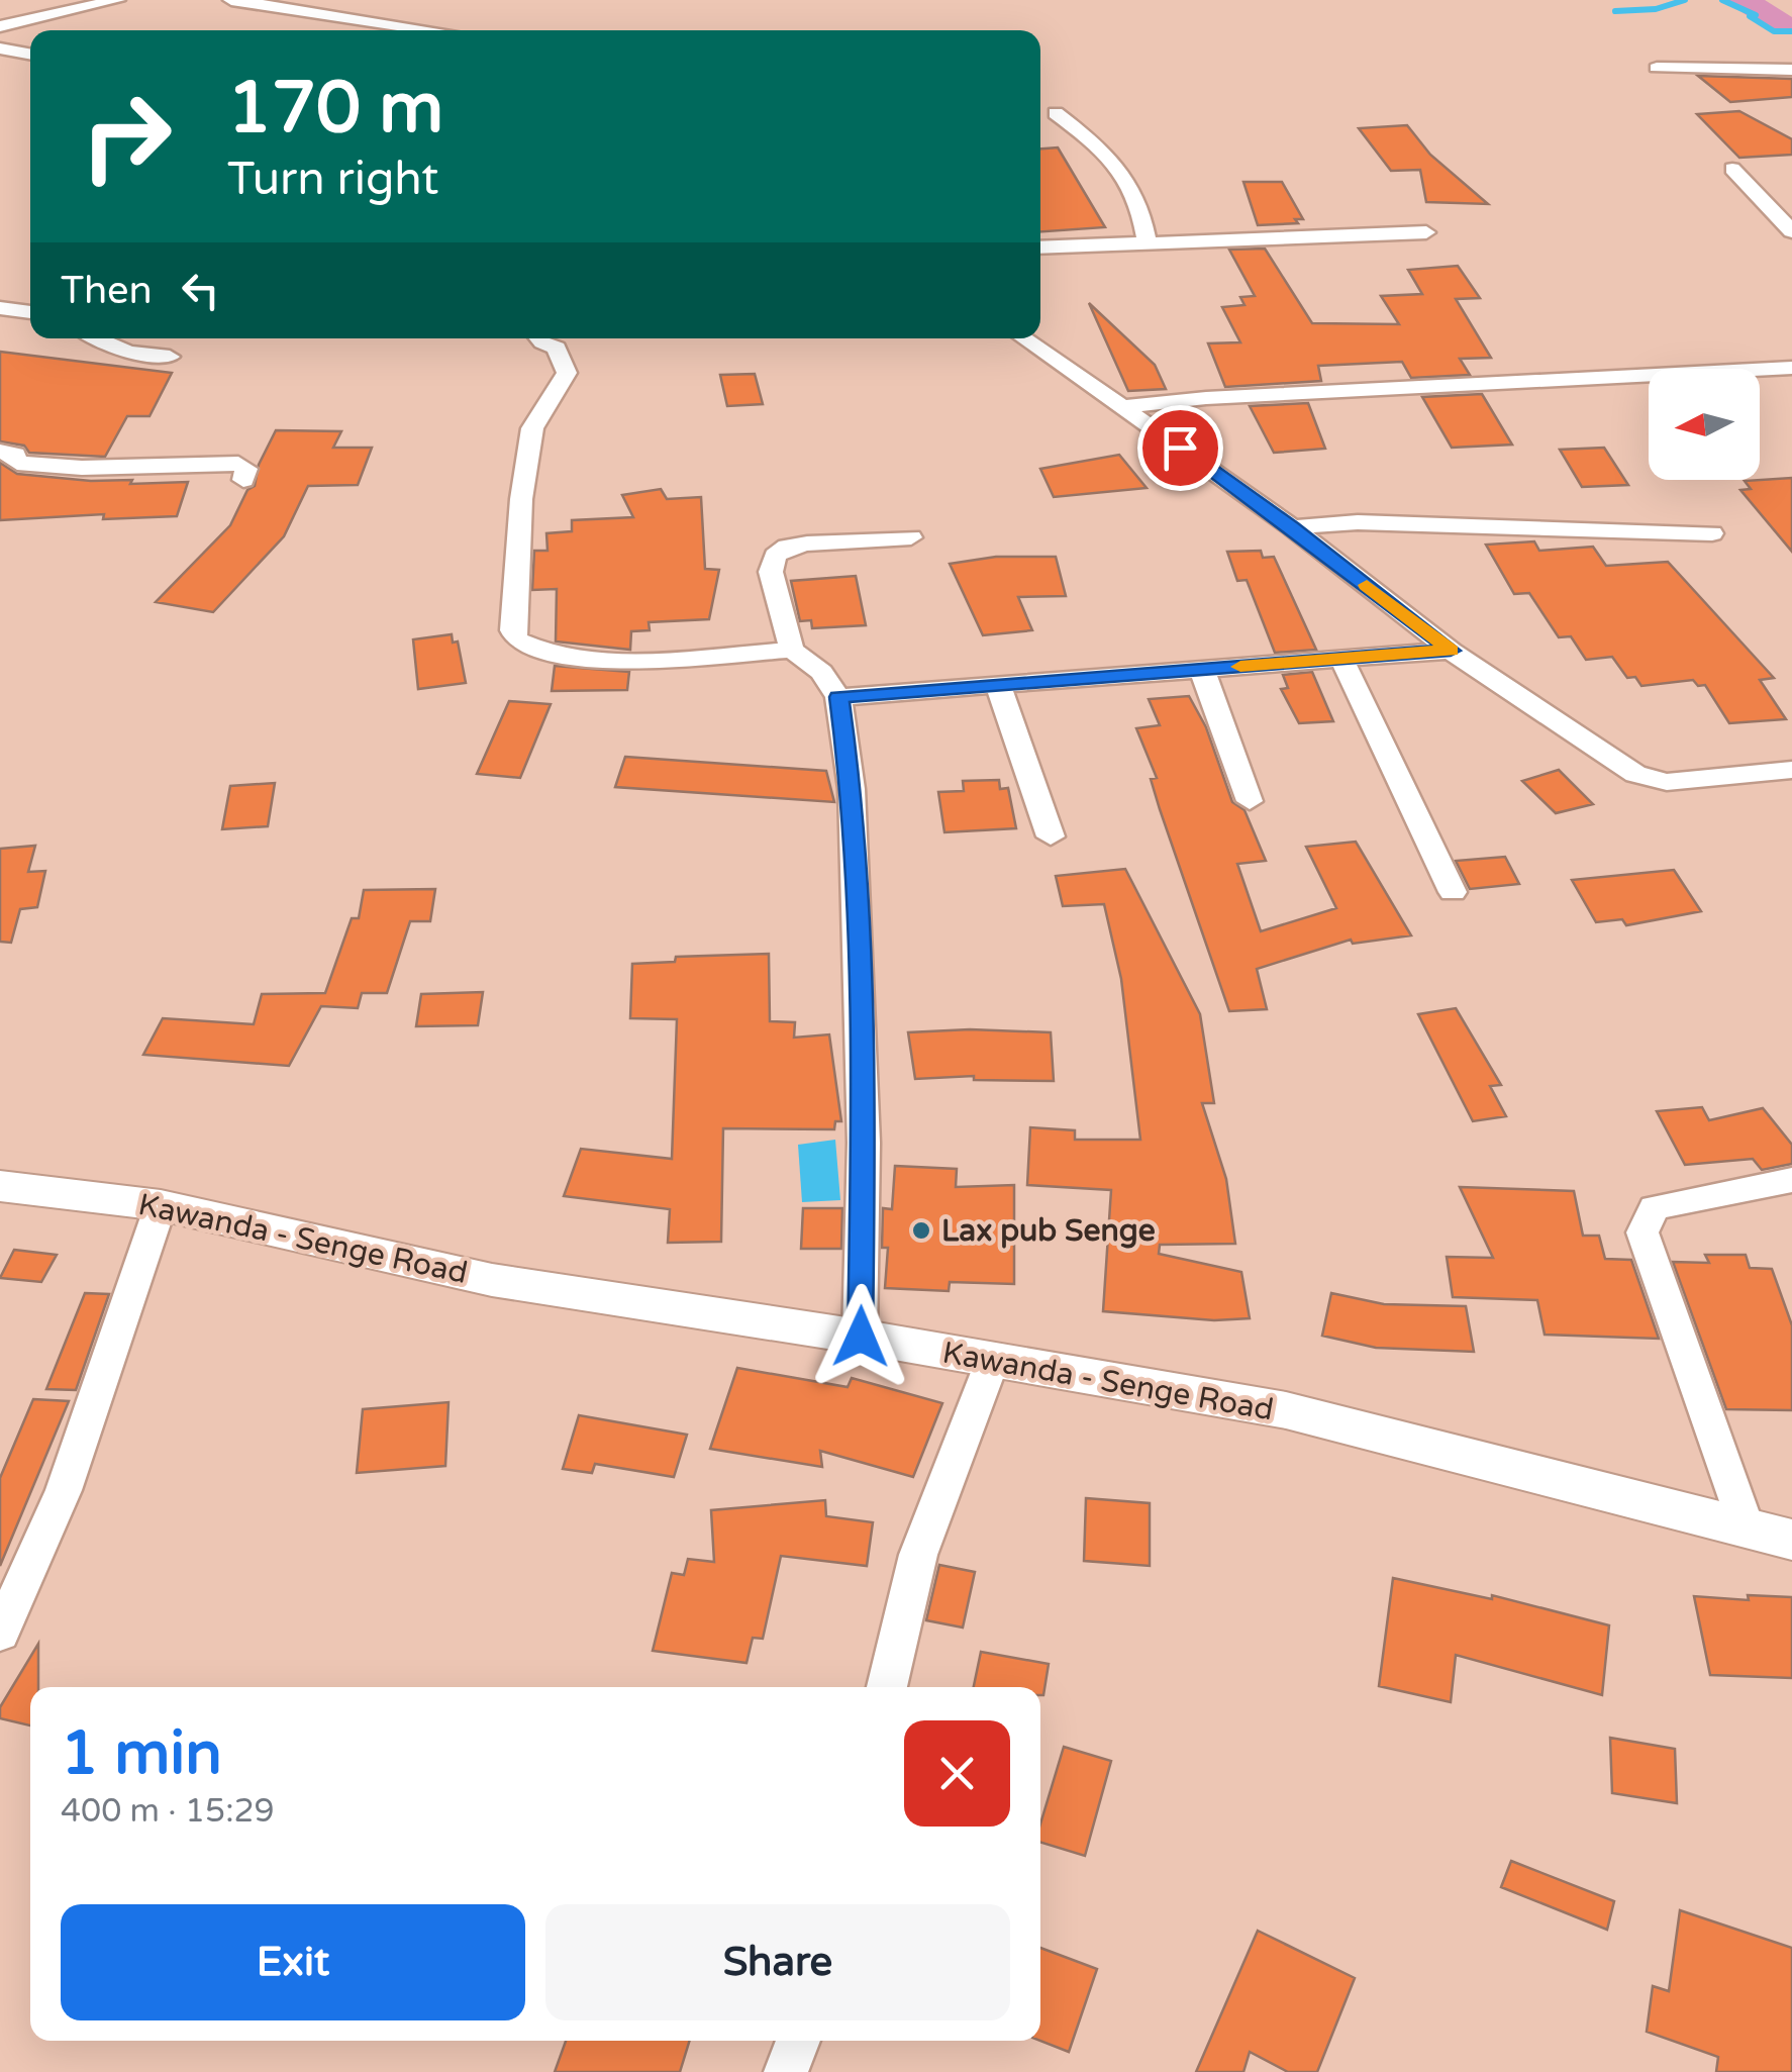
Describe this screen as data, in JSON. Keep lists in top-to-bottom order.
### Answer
{
  "streets": {
    "street": ["Kawanda - Senge Road"]
  },
  "places": ["Lax pub Senge"],
  "north": "left",
  "page": {
    "turn": ["170 m", "Turn right"],
    "then": "Then",
    "heading": ["1 min", "400 m · 15:29"],
    "buttons": ["Exit", "Share"]
  }
}
